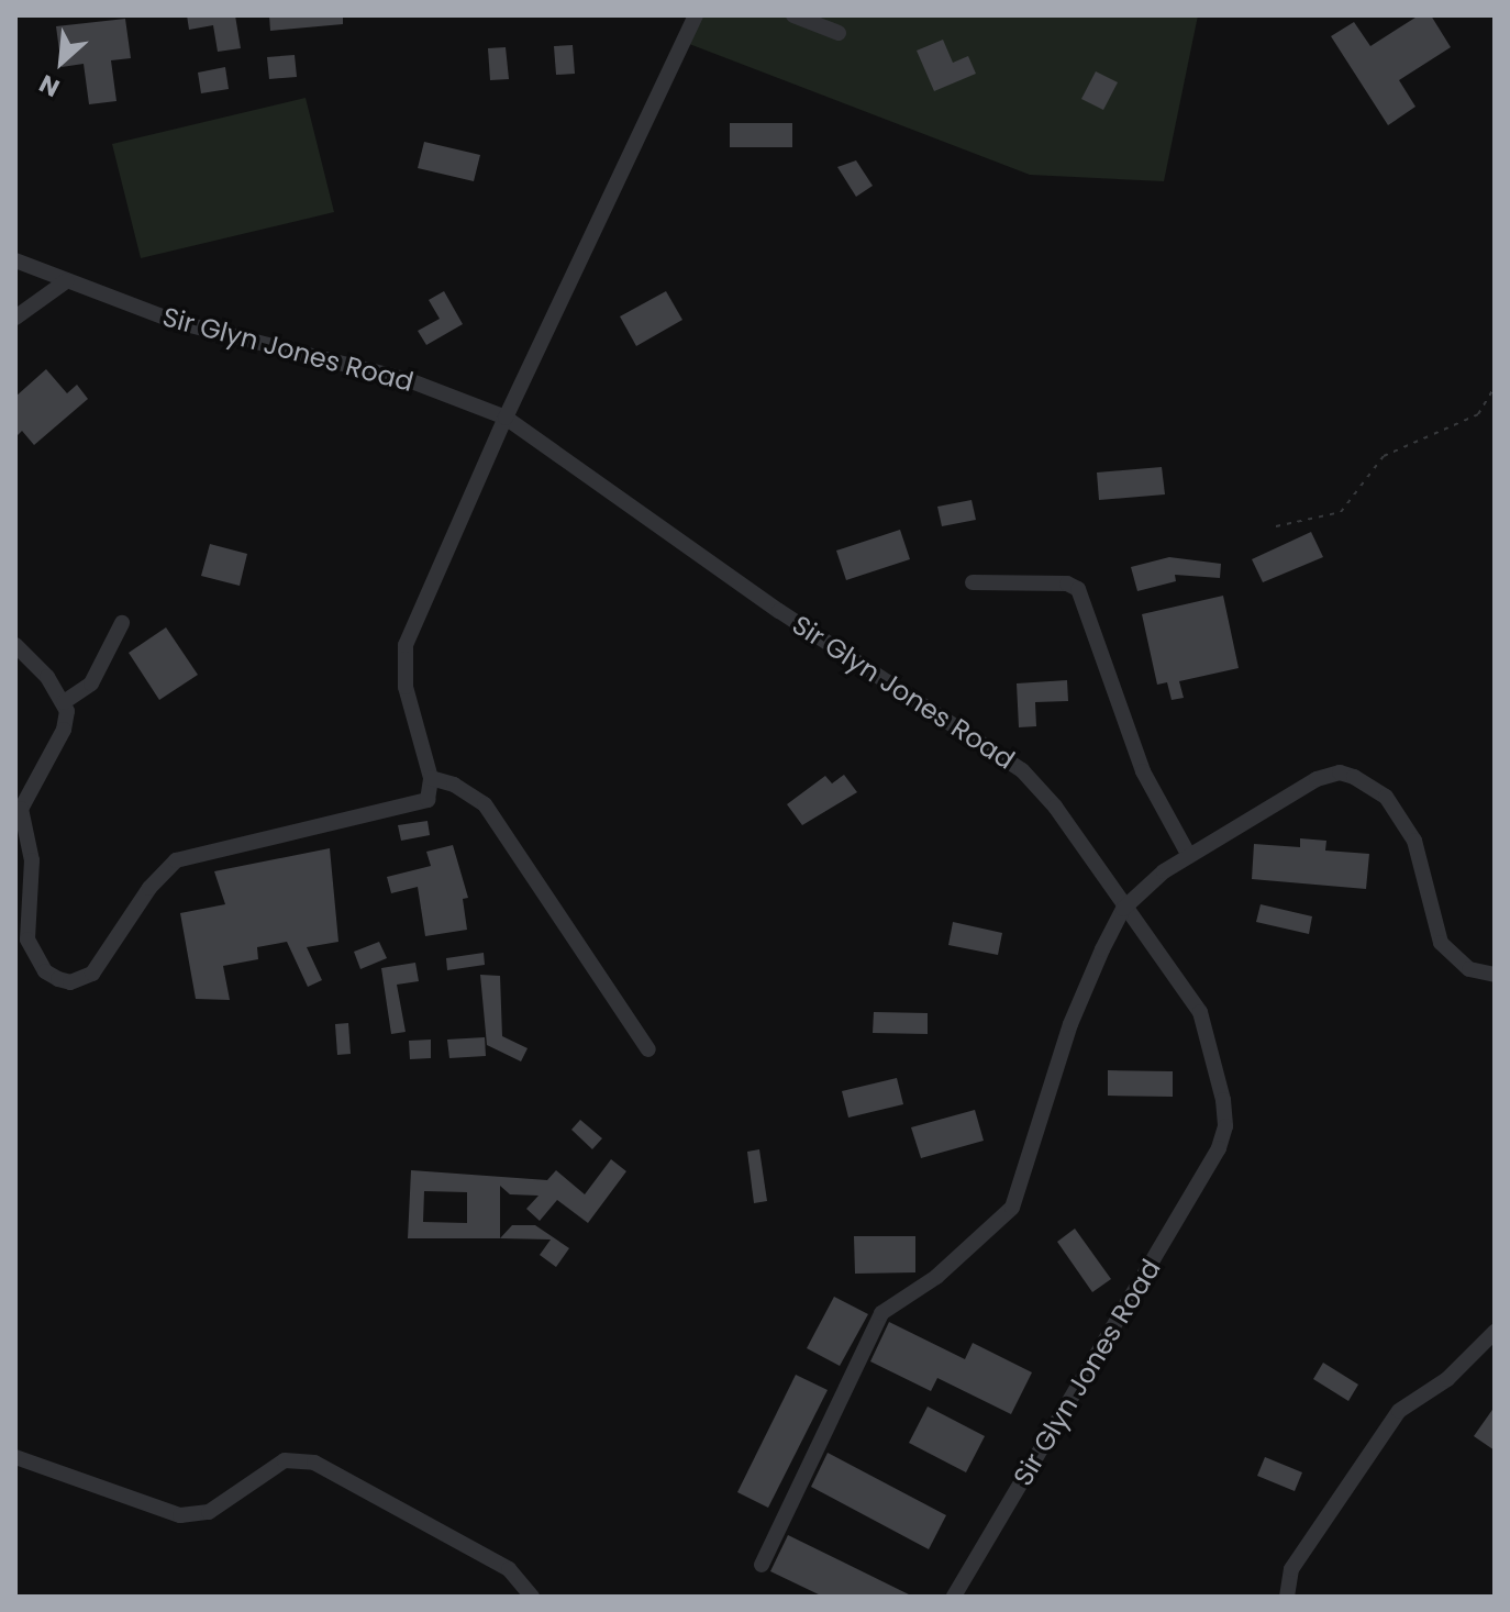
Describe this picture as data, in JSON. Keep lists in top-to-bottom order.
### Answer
{
  "streets": {
    "street": ["Sir Glyn Jones Road"]
  },
  "north": "bottom left"
}
